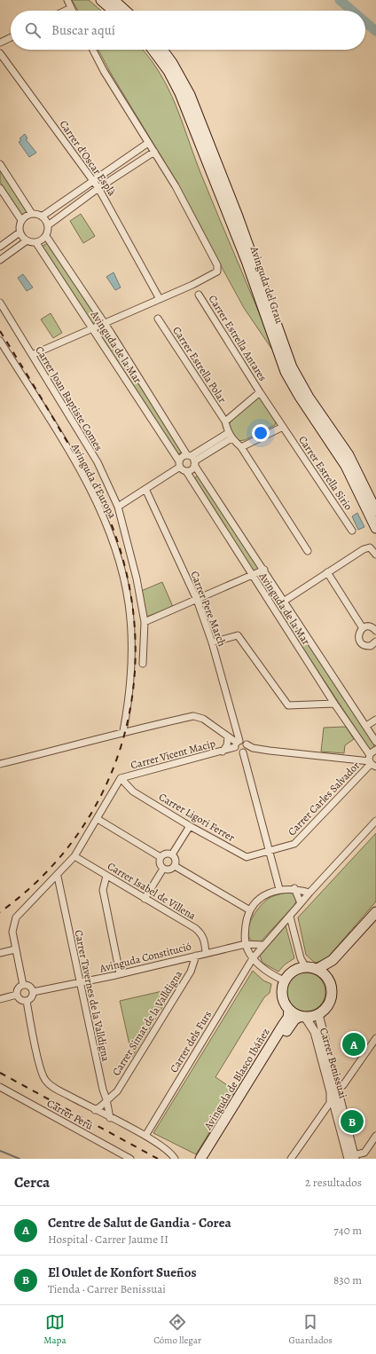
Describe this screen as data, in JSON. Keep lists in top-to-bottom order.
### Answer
{
  "streets": {
    "main road": ["Avinguda del Grau", "Avinguda de Blasco Ibáñez"],
    "street": [
      "Carrer d'Oscar Esplà",
      "Carrer Estrella Antares",
      "Avinguda de la Mar",
      "Carrer Estrella Polar",
      "Carrer Joan Baptiste Comes",
      "Carrer Estrella Sirio",
      "Avinguda d'Europa",
      "Carrer Pere March",
      "Carrer Vicent Macip",
      "Carrer Carles Salvador",
      "Carrer Ligori Ferrer",
      "Carrer Isabel de Villena",
      "Avinguda Constitució",
      "Carrer Tavernes de la Valldigna",
      "Carrer Simat de la Valldigna",
      "Carrer dels Furs",
      "Carrer Benissuai",
      "Carrer Perú"
    ]
  },
  "crossings": [
    ["Avinguda de la Mar", "Carrer Carles Salvador"],
    ["Carrer Pere March", "Carrer Vicent Macip"],
    ["Carrer Pere March", "Carrer Carles Salvador"],
    ["Carrer Pere March", "Carrer Ligori Ferrer"],
    ["Carrer Vicent Macip", "Carrer Ligori Ferrer"],
    ["Carrer Carles Salvador", "Carrer Ligori Ferrer"],
    ["Carrer Isabel de Villena", "Avinguda Constitució"],
    ["Avinguda Constitució", "Carrer Tavernes de la Valldigna"],
    ["Avinguda Constitució", "Carrer Simat de la Valldigna"],
    ["Avinguda Constitució", "Carrer dels Furs"],
    ["Avinguda Constitució", "Carrer Perú"],
    ["Carrer Tavernes de la Valldigna", "Carrer Simat de la Valldigna"],
    ["Carrer Tavernes de la Valldigna", "Carrer Perú"],
    ["Carrer Simat de la Valldigna", "Carrer Perú"],
    ["Carrer dels Furs", "Carrer Perú"],
    ["Carrer Benissuai", "Avinguda de Blasco Ibáñez"]
  ],
  "page": {
    "search": "Buscar aquí",
    "pins": ["A", "B"],
    "heading": ["Cerca", "2 resultados"],
    "list": [
      {
        "mark": "A",
        "name": "Centre de Salut de Gandia - Corea",
        "note": "Hospital · Carrer Jaume II",
        "value": "740 m"
      },
      {
        "mark": "B",
        "name": "El Oulet de Konfort Sueños",
        "note": "Tienda · Carrer Benissuai",
        "value": "830 m"
      }
    ],
    "nav": ["Mapa", "Cómo llegar", "Guardados"]
  }
}
